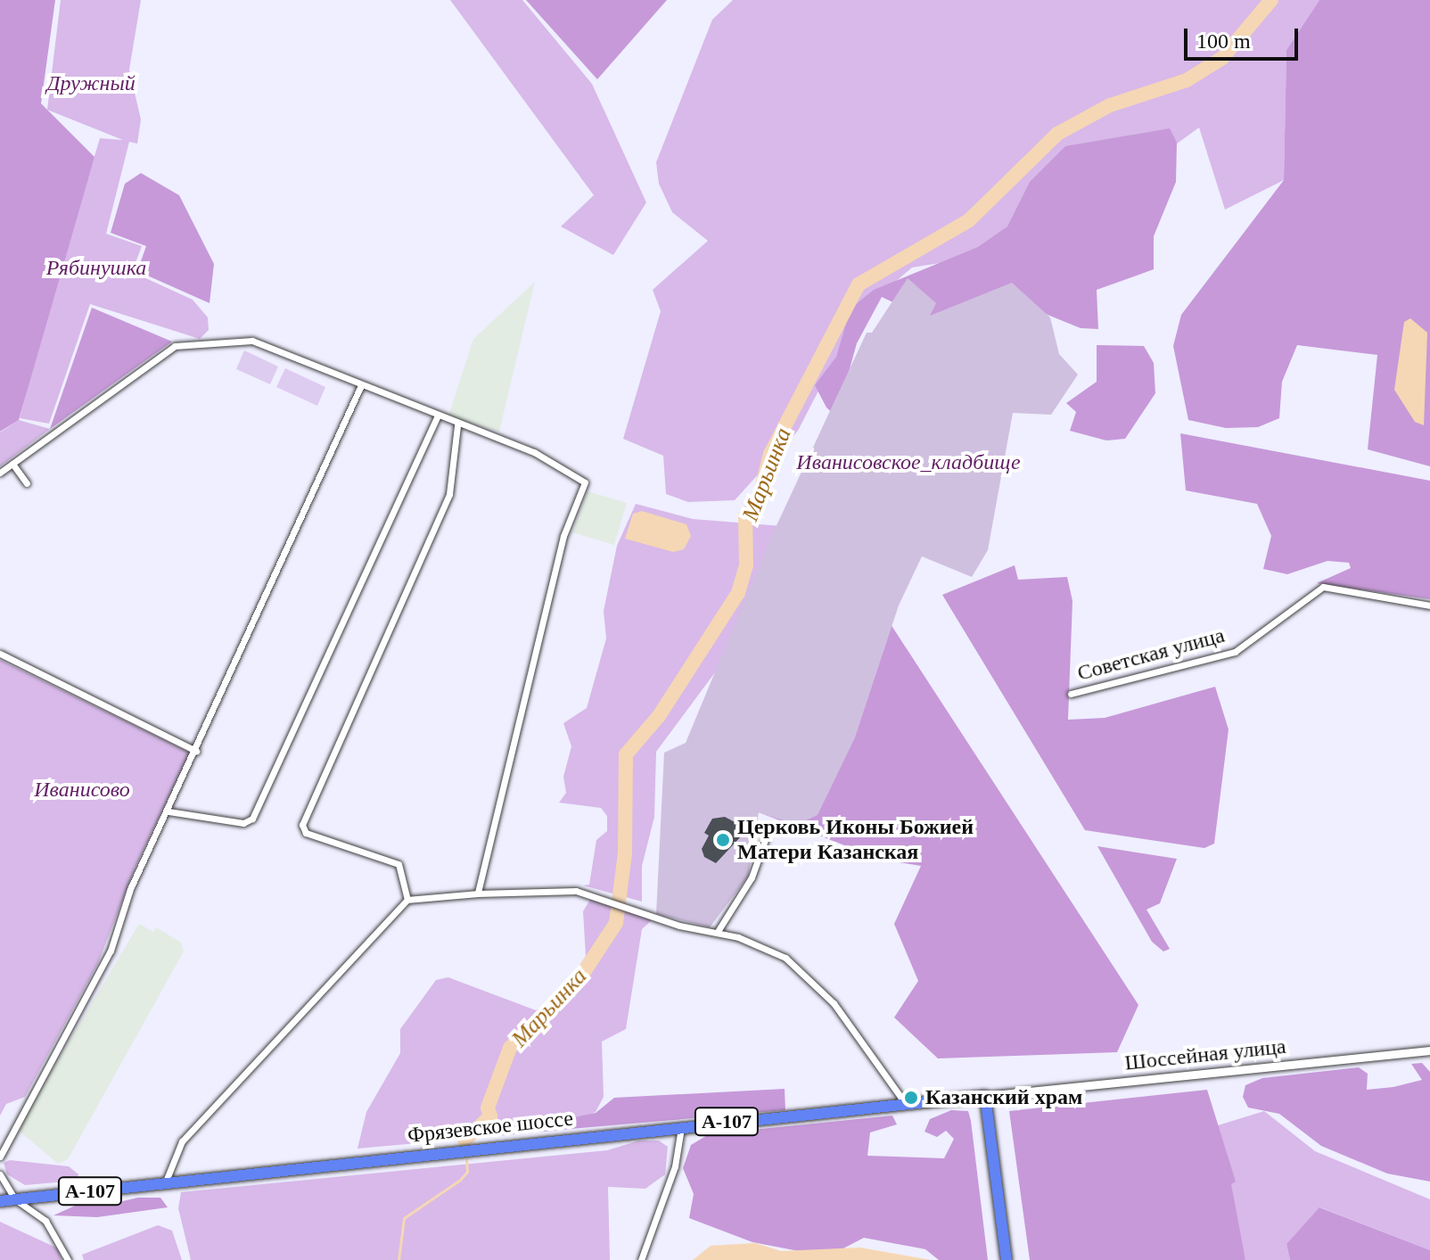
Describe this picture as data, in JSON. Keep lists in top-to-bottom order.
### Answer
{
  "streets": {
    "highway": ["А-107", "Фрязевское шоссе"],
    "street": ["Советская улица", "Шоссейная улица"]
  },
  "crossings": [
    ["Шоссейная улица", "Фрязевское шоссе"]
  ],
  "water": ["Марьинка"],
  "parks": [
    "Дружный",
    "Рябинушка",
    "Иванисовское_кладбище",
    "Иванисово"
  ],
  "places": ["Церковь Иконы Божией Матери Казанская", "Казанский храм"],
  "scale_bar": "100 m"
}
